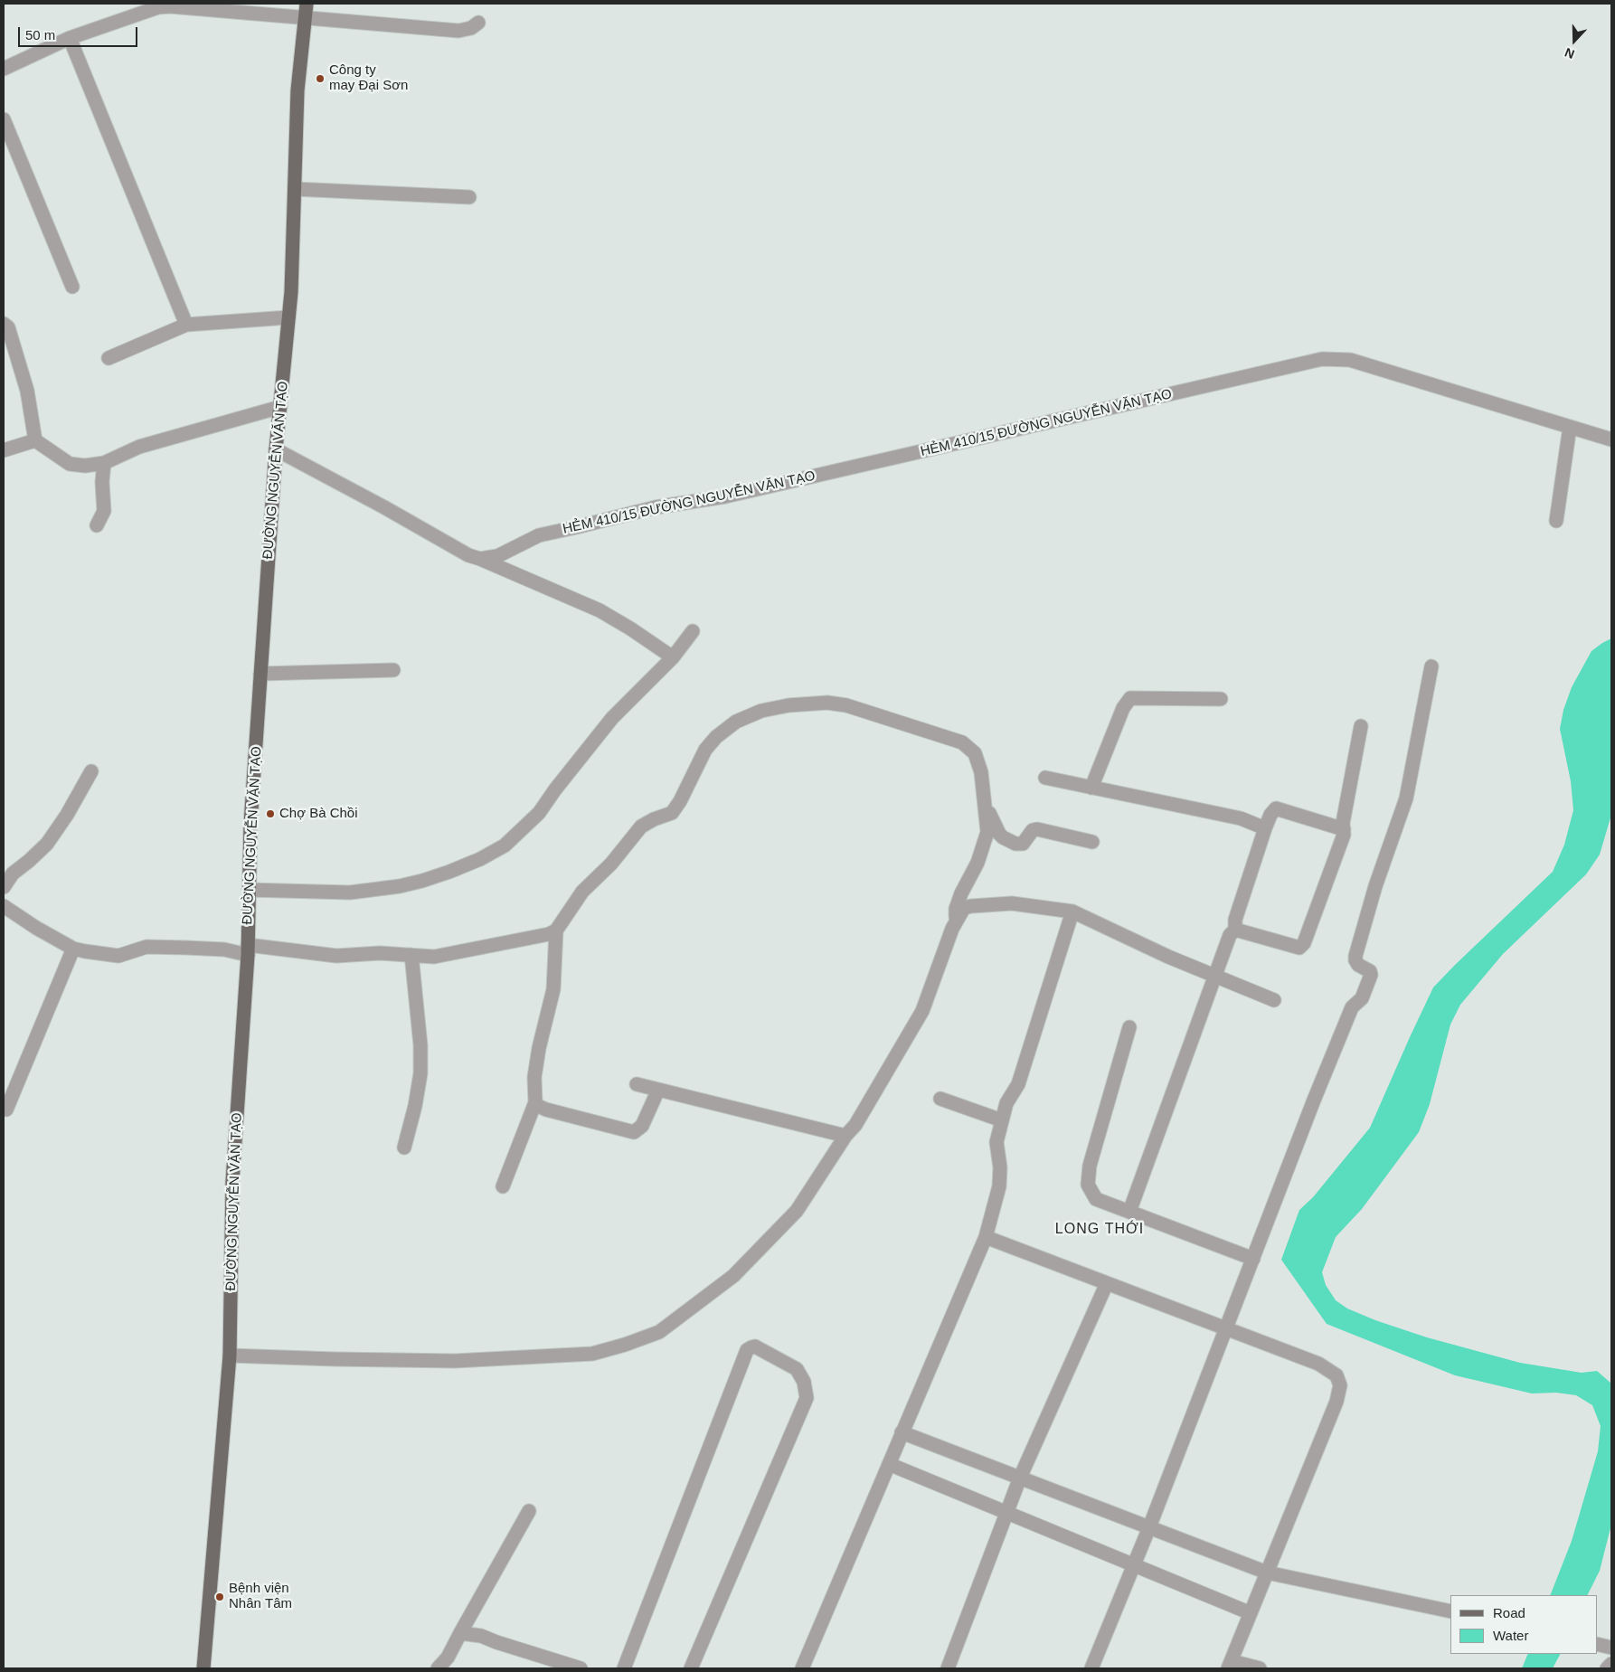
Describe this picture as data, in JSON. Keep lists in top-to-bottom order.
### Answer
{
  "streets": {
    "main road": ["ĐƯỜNG NGUYỄN VĂN TẠO"],
    "street": ["HẺM 410/15 ĐƯỜNG NGUYỄN VĂN TẠO"]
  },
  "districts": ["LONG THỚI"],
  "places": ["Công ty may Đại Sơn", "Chợ Bà Chồi", "Bệnh viện Nhân Tâm"],
  "legend": ["Road", "Water"],
  "scale_bar": "50 m",
  "north": "bottom"
}
